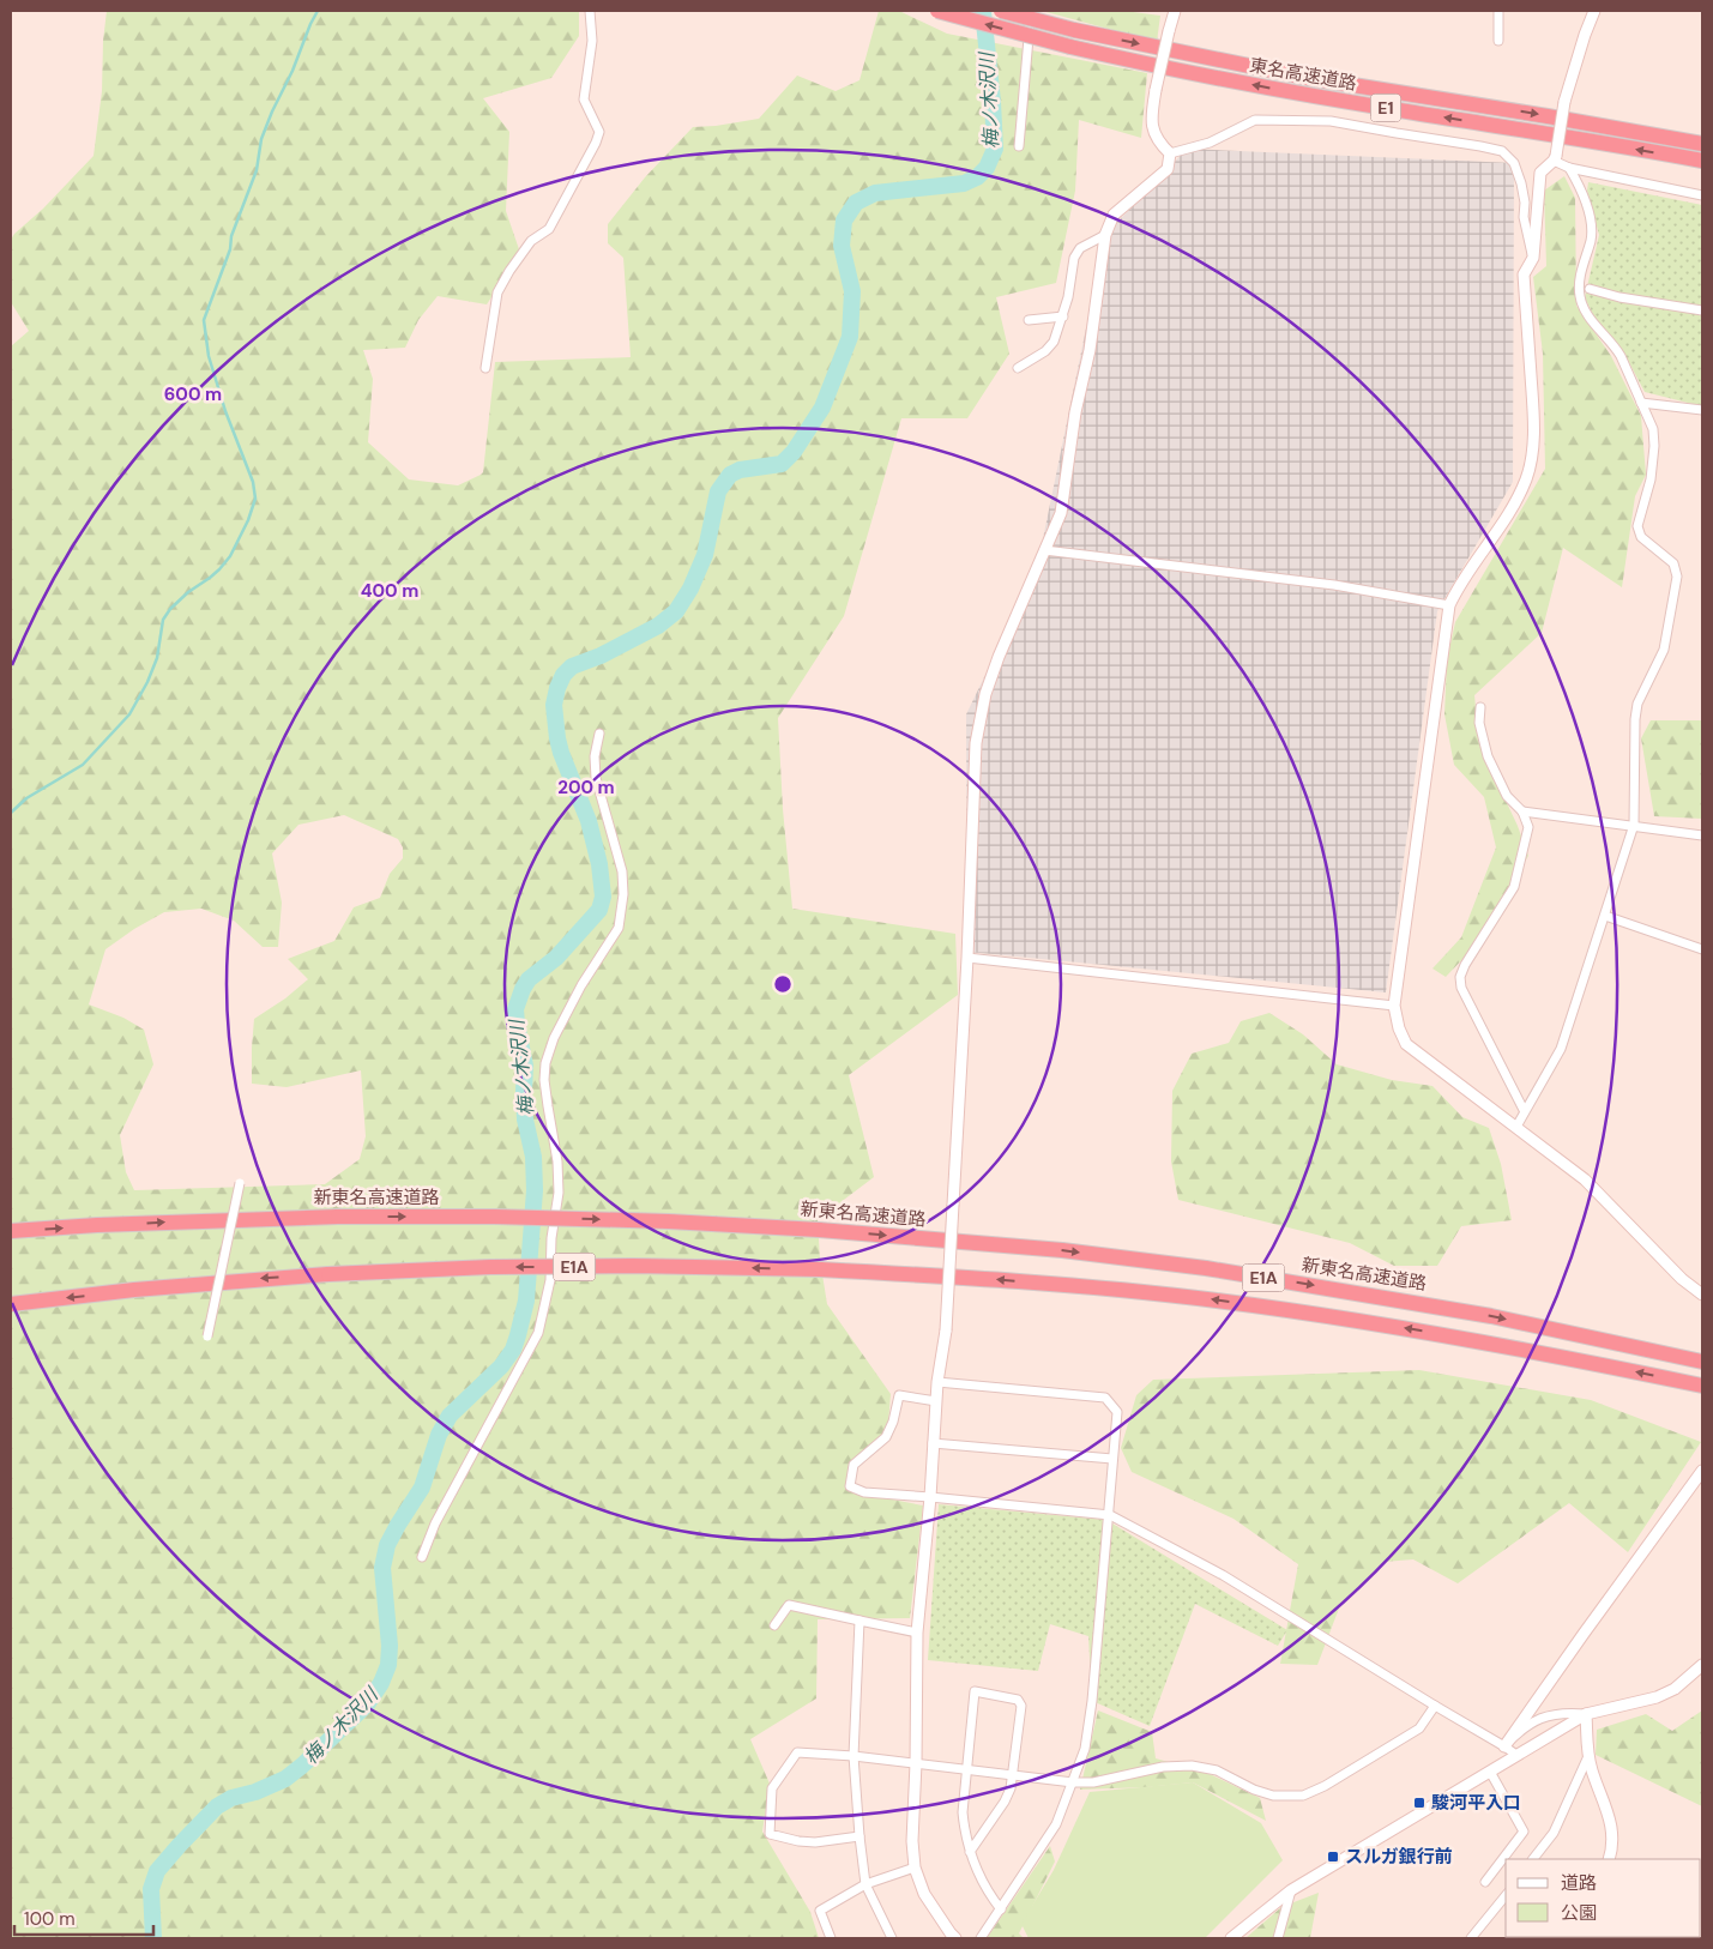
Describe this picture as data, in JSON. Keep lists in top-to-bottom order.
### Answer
{
  "streets": {
    "highway": [
      "東名高速道路",
      "E1",
      "新東名高速道路",
      "E1A"
    ]
  },
  "water": ["梅ノ木沢川"],
  "places": {
    "transit": ["駿河平入口", "スルガ銀行前"]
  },
  "legend": ["道路", "公園"],
  "scale_bar": "100 m",
  "rings": ["600 m", "400 m", "200 m"]
}
